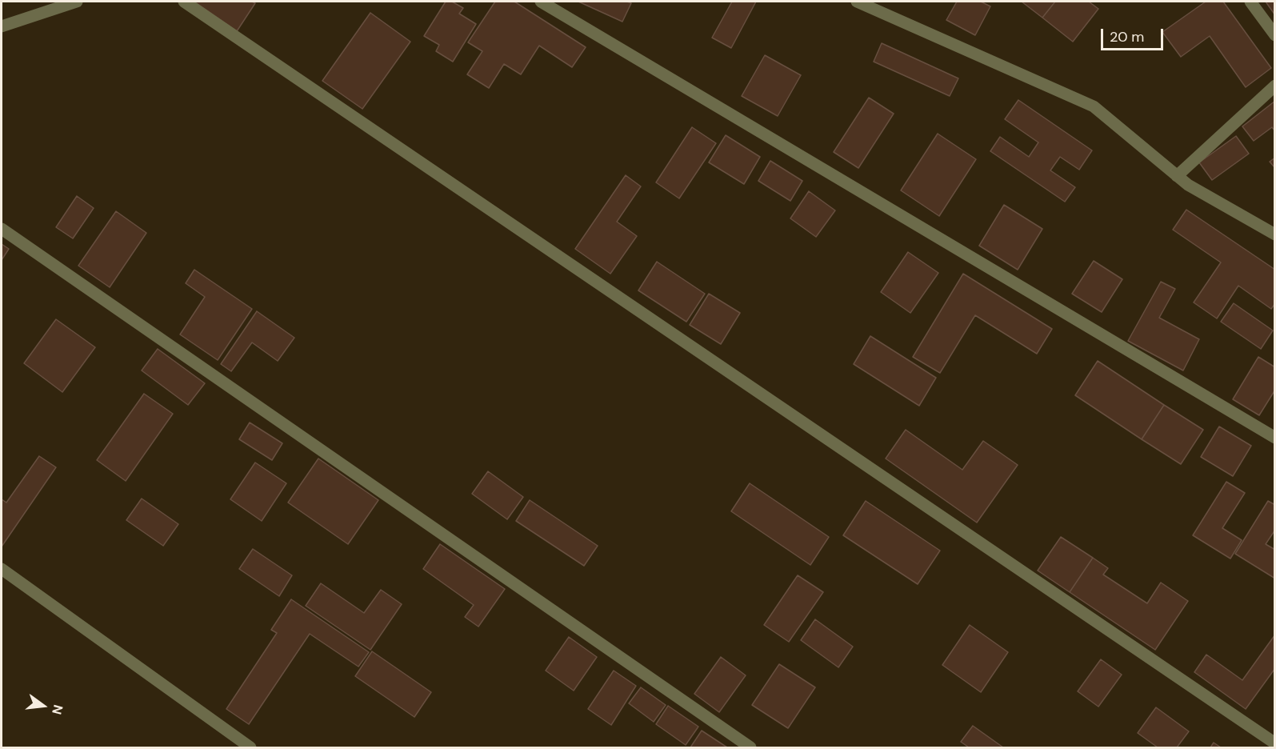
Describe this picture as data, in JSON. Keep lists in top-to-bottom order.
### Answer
{
  "scale_bar": "20 m",
  "north": "right"
}
